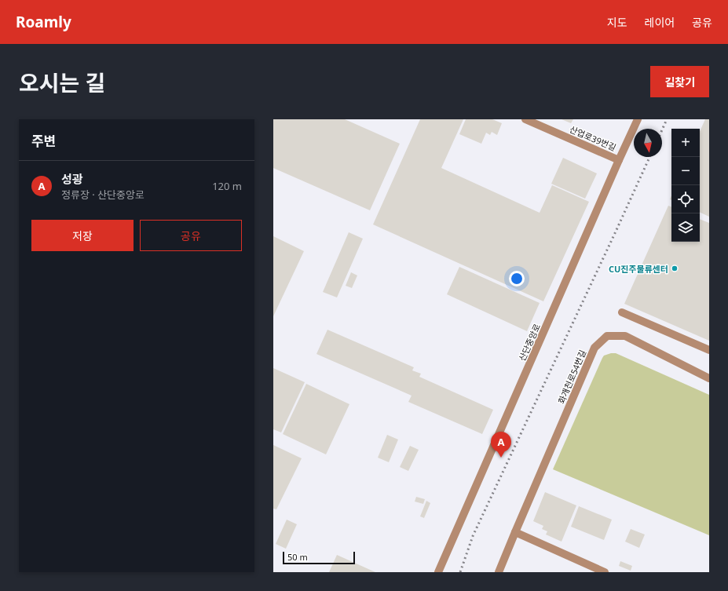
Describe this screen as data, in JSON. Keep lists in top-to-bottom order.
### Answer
{
  "streets": {
    "street": ["산업로39번길", "산단중앙로", "화개천로54번길"]
  },
  "crossings": [
    ["산업로39번길", "산단중앙로"]
  ],
  "places": ["CU진주물류센터"],
  "scale_bar": "50 m",
  "north": "bottom",
  "page": {
    "header": "Roamly",
    "nav": ["지도", "레이어", "공유"],
    "title": "오시는 길",
    "buttons": [
      "길찾기",
      ["저장", "공유"]
    ],
    "heading": "주변",
    "map_buttons": ["+", "−"],
    "list": [
      {
        "mark": "A",
        "name": "성광",
        "note": "정류장 · 산단중앙로",
        "value": "120 m"
      }
    ],
    "pins": "A",
    "scale": "50 m"
  }
}
